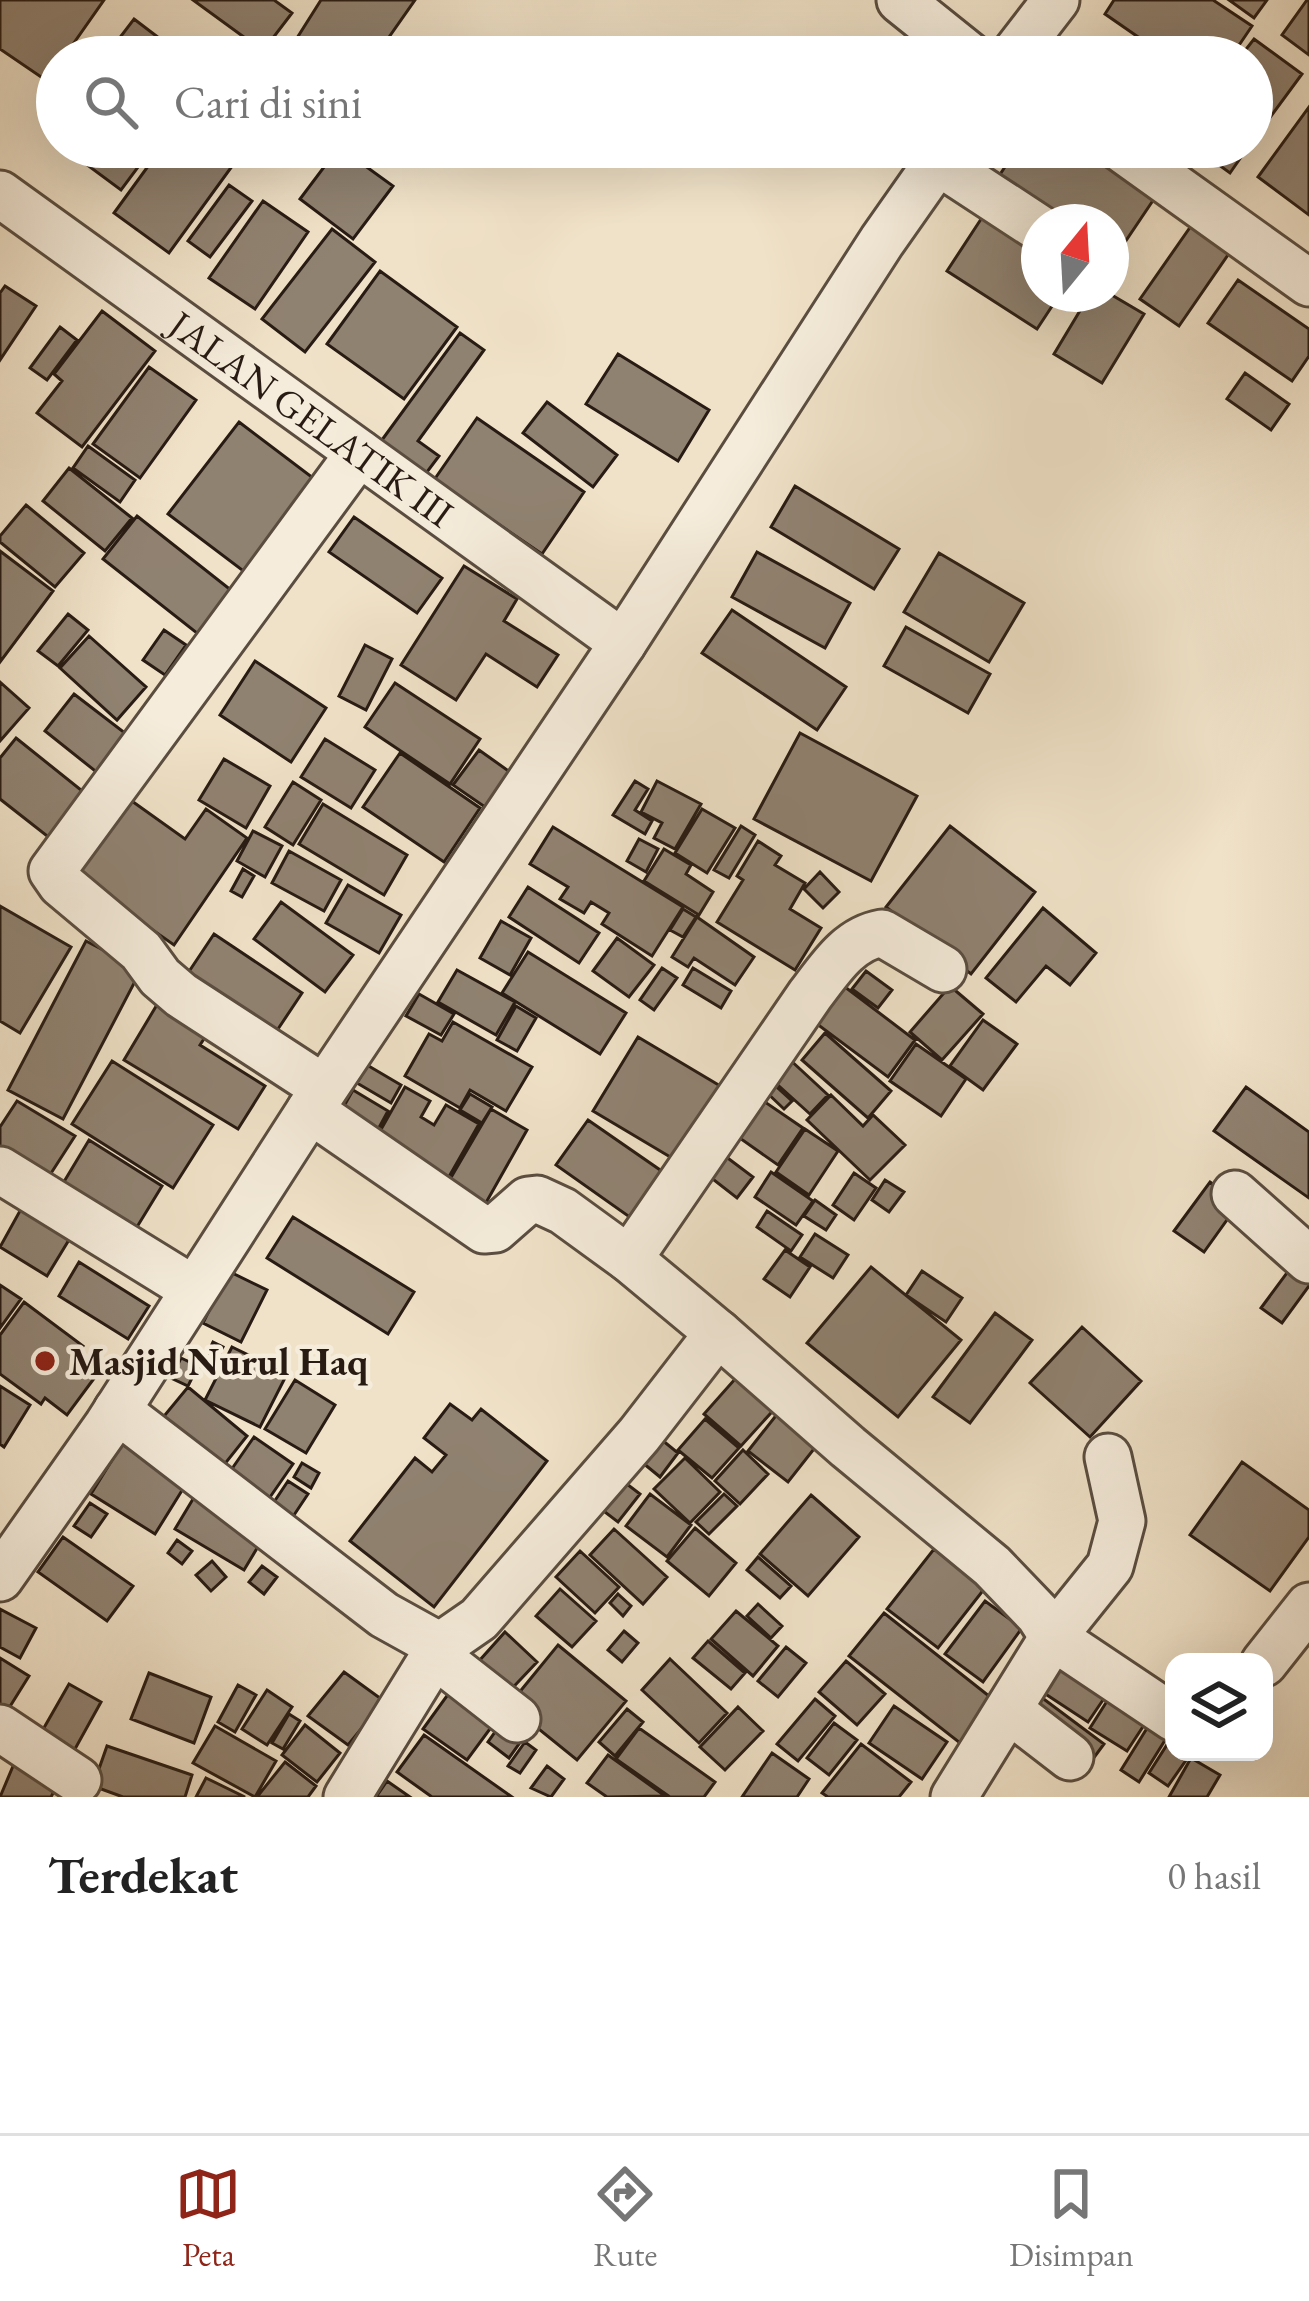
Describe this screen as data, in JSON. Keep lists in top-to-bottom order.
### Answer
{
  "streets": {
    "street": ["JALAN GELATIK III"]
  },
  "places": ["Masjid Nurul Haq"],
  "north": "top",
  "page": {
    "search": "Cari di sini",
    "heading": ["Terdekat", "0 hasil"],
    "nav": ["Peta", "Rute", "Disimpan"]
  }
}
